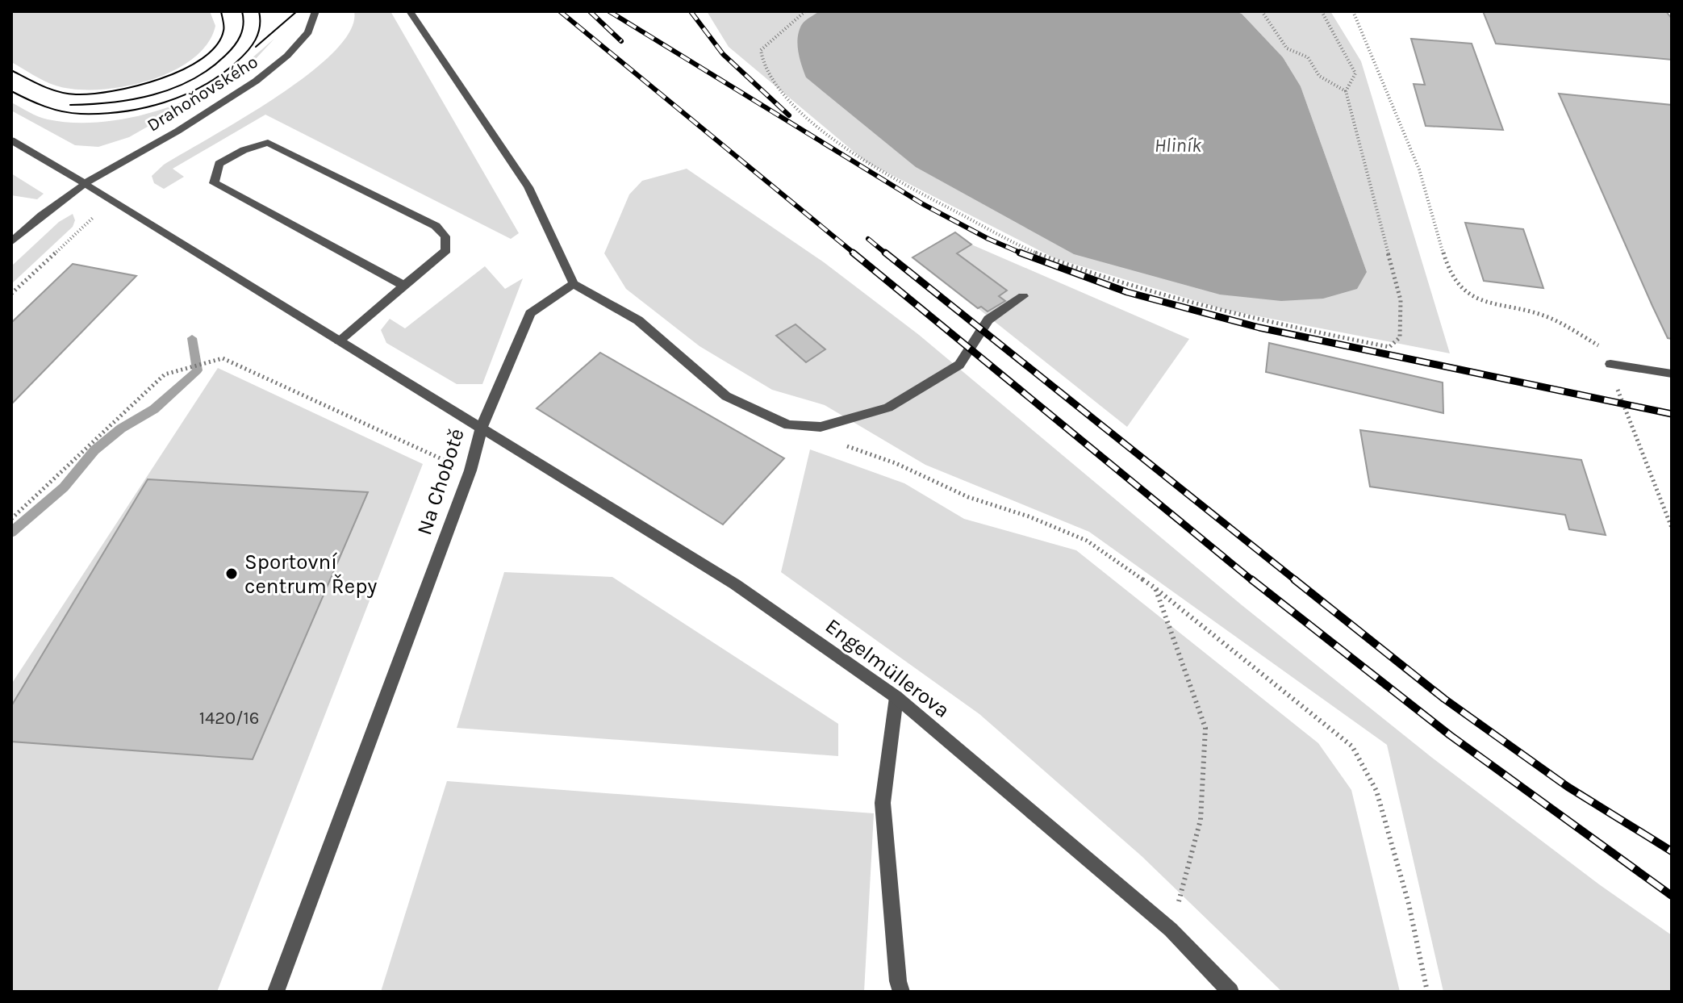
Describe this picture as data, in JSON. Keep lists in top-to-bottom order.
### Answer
{
  "streets": {
    "street": ["Drahoňovského", "Na Chobotě", "Engelmüllerova"]
  },
  "crossings": [
    ["Drahoňovského", "Na Chobotě"],
    ["Na Chobotě", "Engelmüllerova"]
  ],
  "water": ["Hliník"],
  "places": ["Sportovní centrum Řepy"],
  "house_numbers": ["1420/16"]
}
